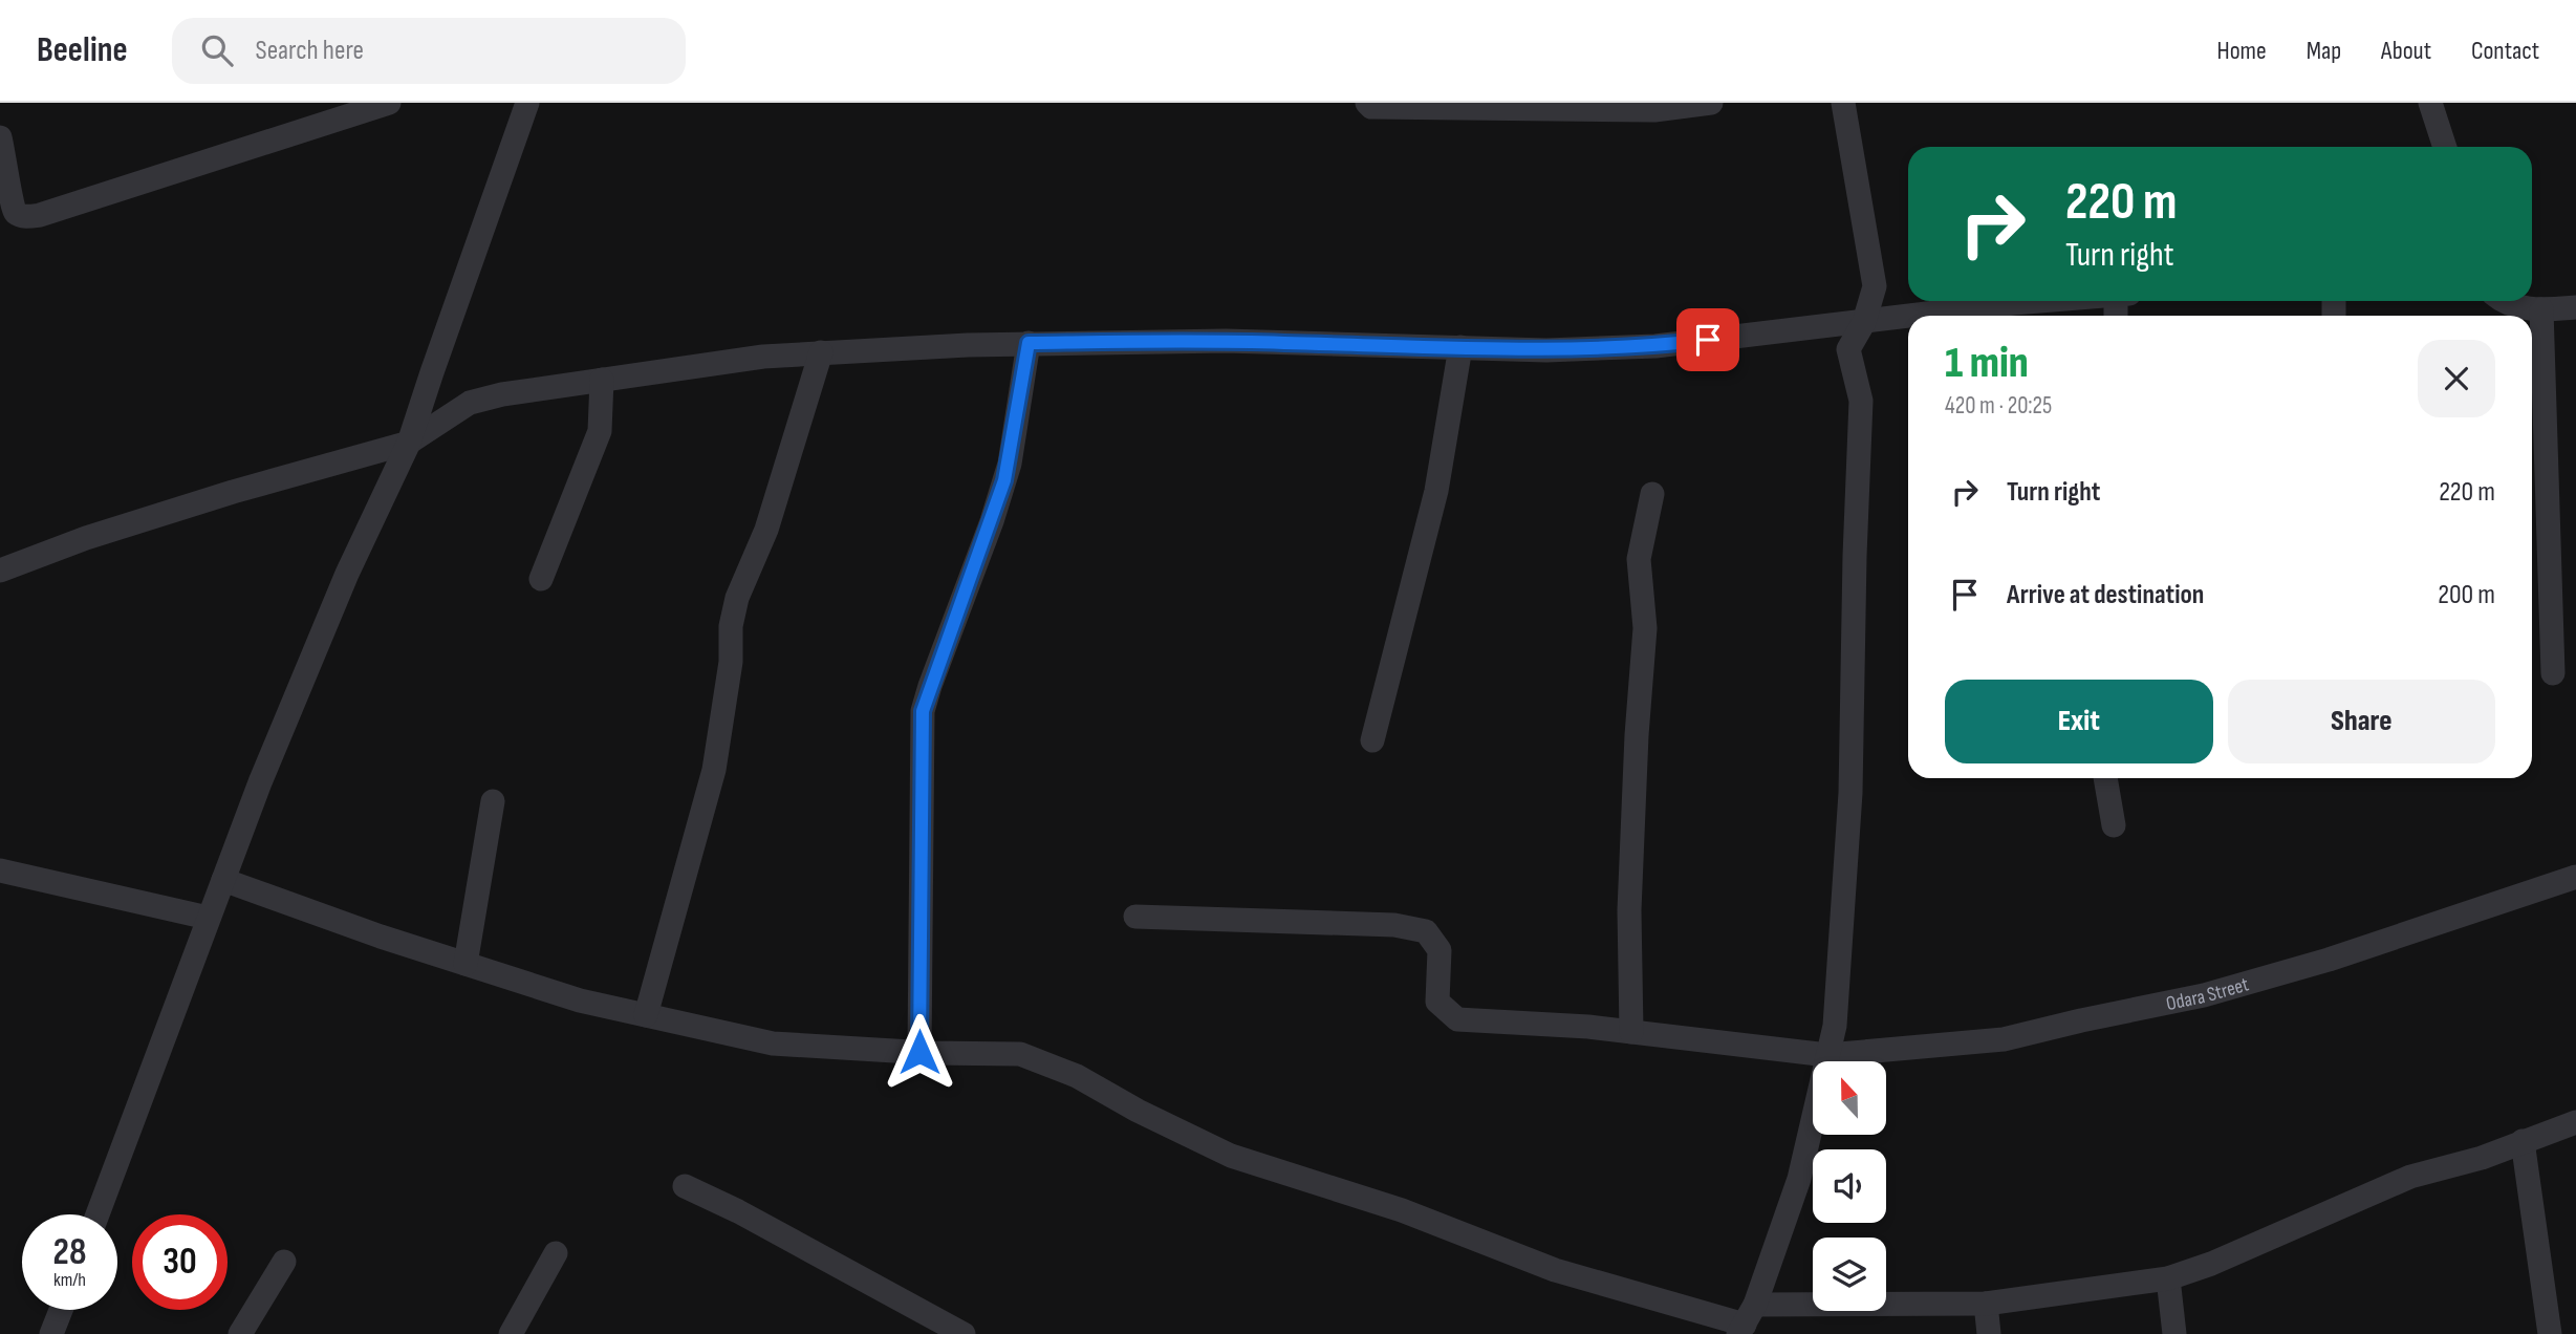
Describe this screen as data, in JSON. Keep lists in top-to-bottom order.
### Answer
{
  "streets": {
    "street": ["Odara Street"]
  },
  "north": "top",
  "page": {
    "header": "Beeline",
    "search": "Search here",
    "nav": [
      "Home",
      "Map",
      "About",
      "Contact"
    ],
    "turn": ["220 m", "Turn right"],
    "heading": ["1 min", "420 m · 20:25"],
    "list": [
      {
        "name": "Turn right",
        "value": "220 m"
      },
      {
        "name": "Arrive at destination",
        "value": "200 m"
      }
    ],
    "buttons": ["Exit", "Share"],
    "speed": "28 km/h",
    "limit": "30"
  }
}
